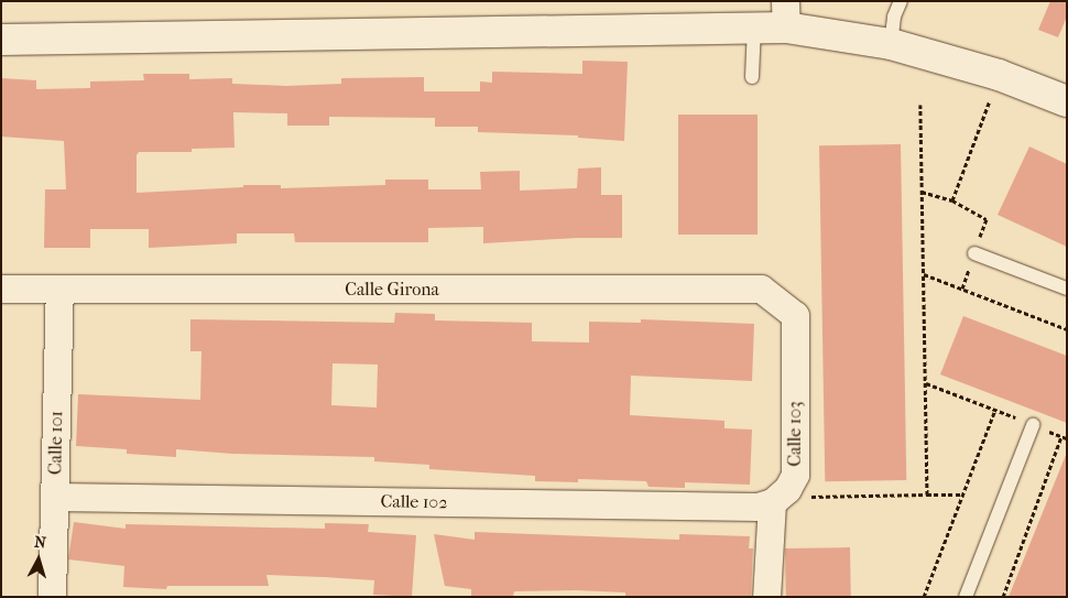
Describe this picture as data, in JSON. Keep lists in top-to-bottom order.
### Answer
{
  "streets": {
    "street": [
      "Calle Girona",
      "Calle 103",
      "Calle 101",
      "Calle 102"
    ]
  },
  "crossings": [
    ["Calle Girona", "Calle 103"],
    ["Calle Girona", "Calle 101"],
    ["Calle 103", "Calle 102"],
    ["Calle 101", "Calle 102"]
  ],
  "north": "top"
}
